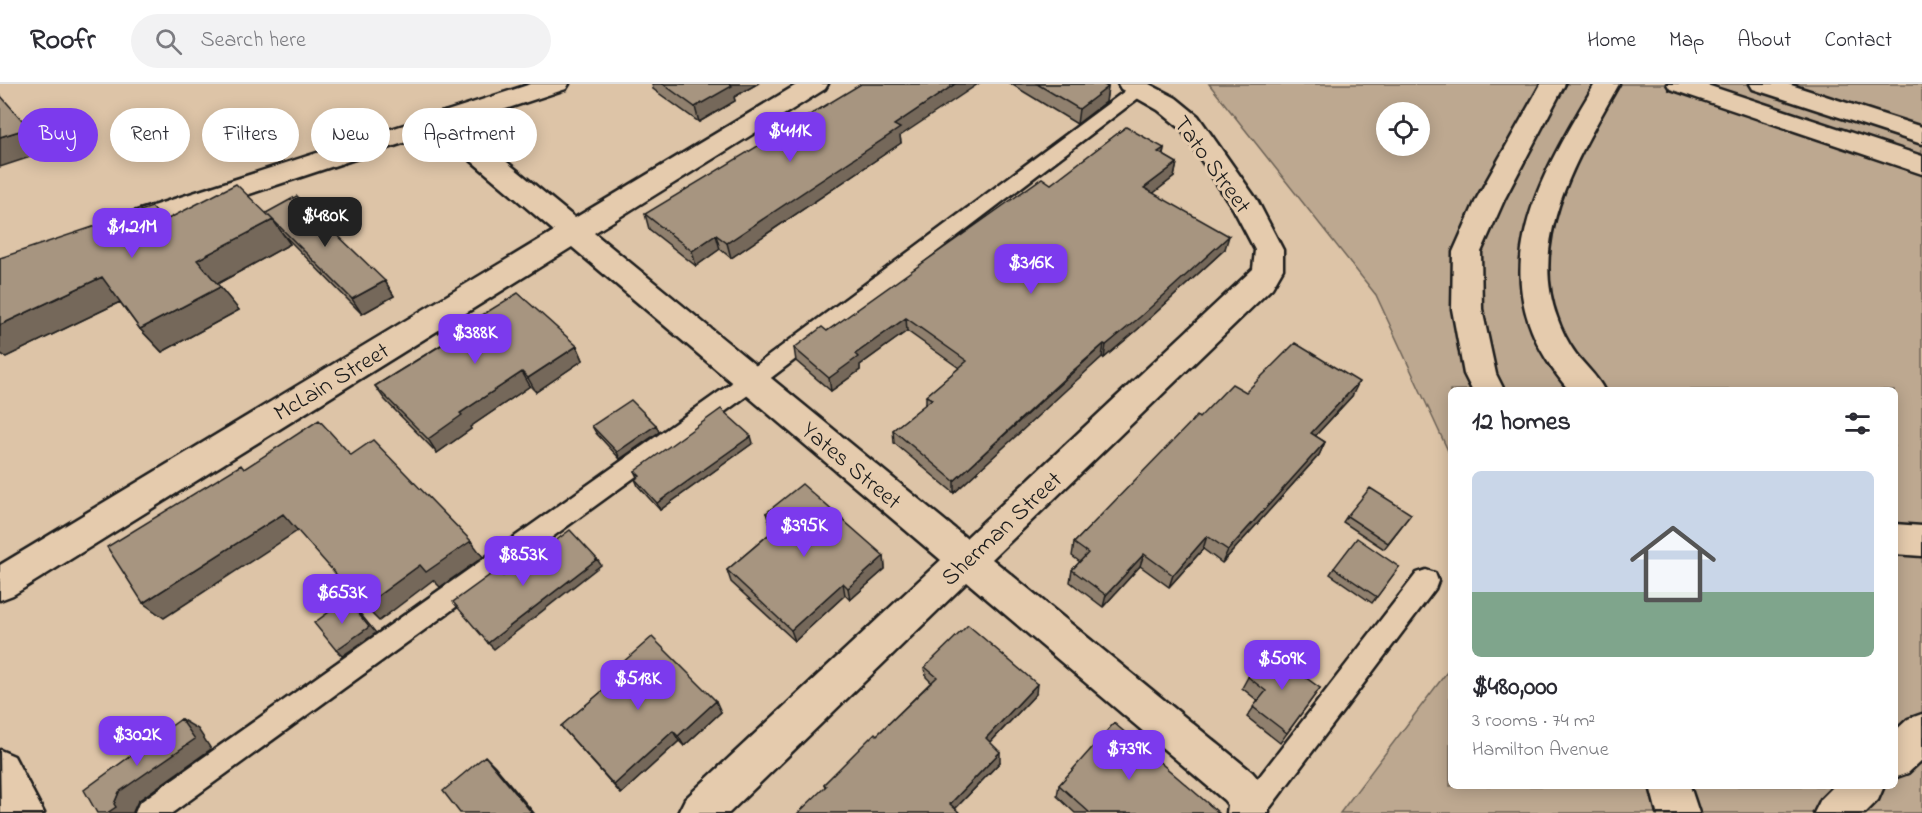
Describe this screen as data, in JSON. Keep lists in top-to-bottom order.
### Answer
{
  "streets": {
    "main road": [
      "Tato Street",
      "McLain Street",
      "Yates Street",
      "Sherman Street"
    ]
  },
  "crossings": [
    ["Tato Street", "Sherman Street"],
    ["McLain Street", "Yates Street"],
    ["Yates Street", "Sherman Street"]
  ],
  "page": {
    "header": "Roofr",
    "search": "Search here",
    "nav": [
      "Home",
      "Map",
      "About",
      "Contact"
    ],
    "chip": [
      "Buy",
      "Rent",
      "Filters",
      "New",
      "Apartment"
    ],
    "price": [
      "$411K",
      "$480K",
      "$1.21M",
      "$316K",
      "$388K",
      "$395K",
      "$853K",
      "$653K",
      "$509K",
      "$518K",
      "$302K",
      "$739K"
    ],
    "heading": "12 homes",
    "list": [
      {
        "name": "$480,000",
        "note": "3 rooms · 74 m² · Hamilton Avenue"
      }
    ]
  }
}
